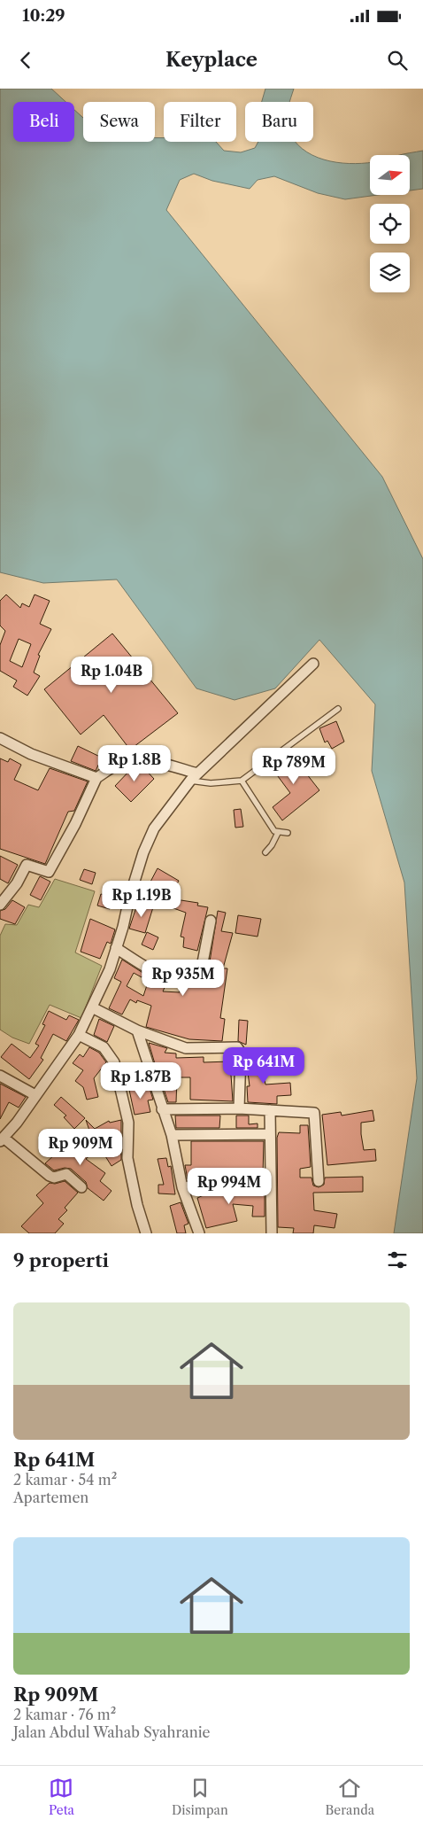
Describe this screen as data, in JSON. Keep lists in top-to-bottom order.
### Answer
{
  "north": "right",
  "page": {
    "status": "10:29",
    "header": "Keyplace",
    "chip": [
      "Beli",
      "Sewa",
      "Filter",
      "Baru"
    ],
    "price": [
      "Rp 1.04B",
      "Rp 1.8B",
      "Rp 789M",
      "Rp 1.19B",
      "Rp 935M",
      "Rp 641M",
      "Rp 1.87B",
      "Rp 909M",
      "Rp 994M"
    ],
    "heading": "9 properti",
    "list": [
      {
        "name": "Rp 641M",
        "note": "2 kamar · 54 m² · Apartemen"
      },
      {
        "name": "Rp 909M",
        "note": "2 kamar · 76 m² · Jalan Abdul Wahab Syahranie"
      }
    ],
    "tabs": ["Peta", "Disimpan", "Beranda"]
  }
}
